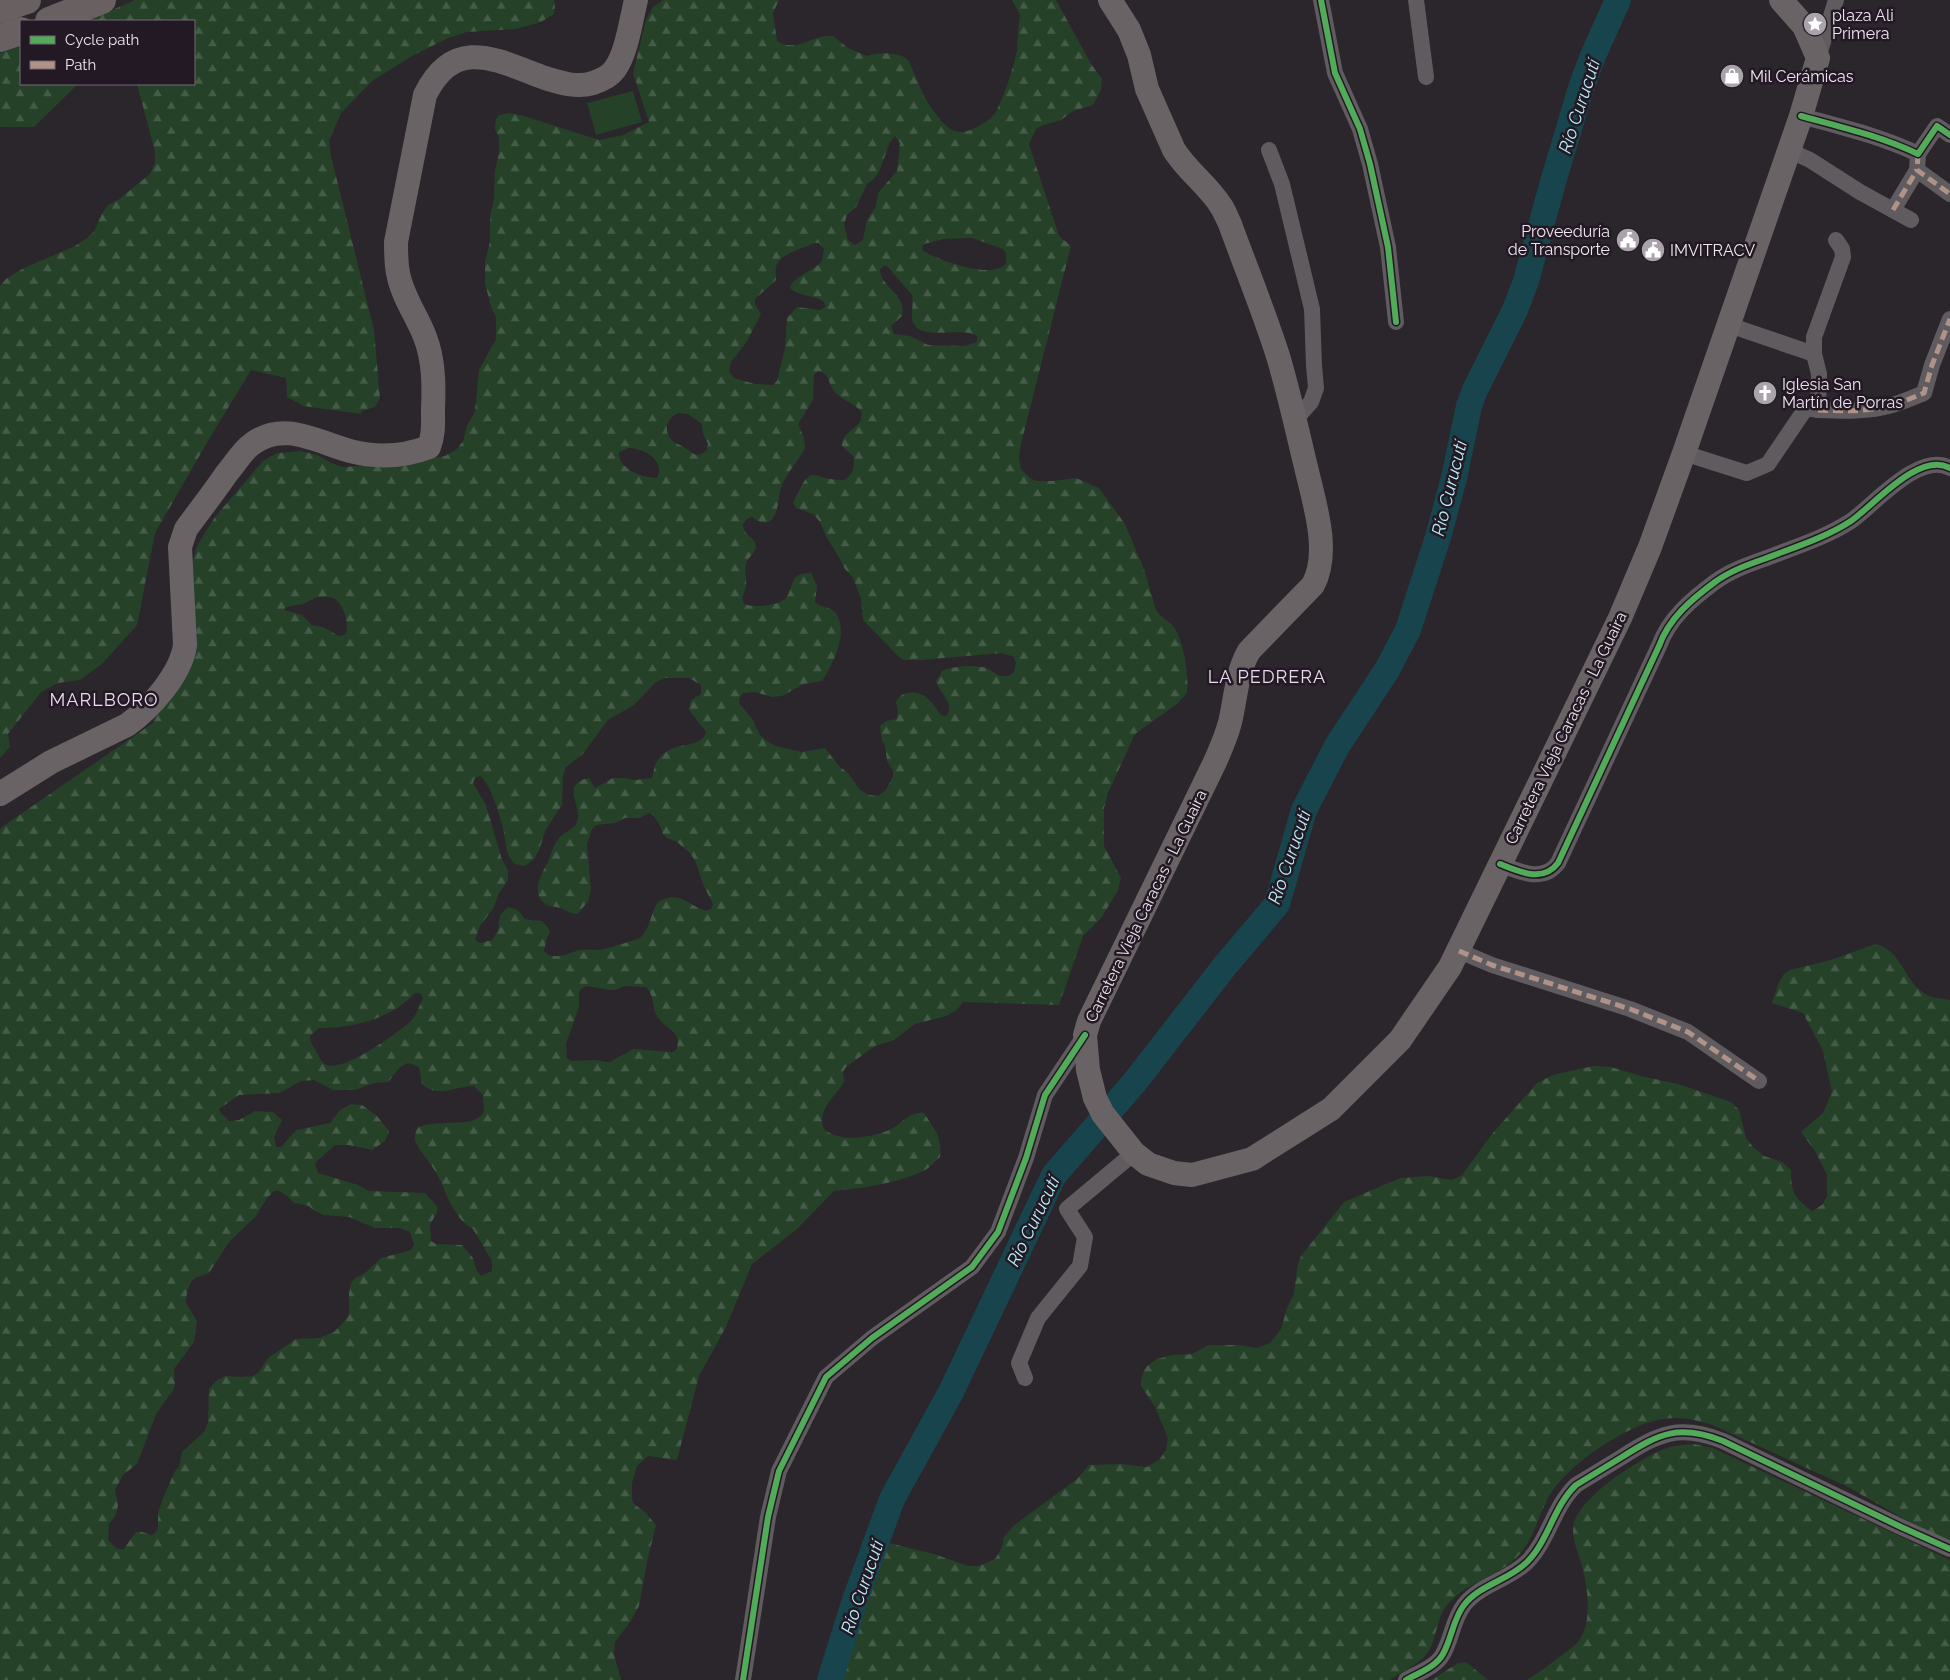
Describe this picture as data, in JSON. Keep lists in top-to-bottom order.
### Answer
{
  "streets": {
    "main road": ["Carretera Vieja Caracas - La Guaira"]
  },
  "districts": ["LA PEDRERA", "MARLBORO"],
  "water": ["Río Curucutí"],
  "places": {
    "place": ["plaza Ali Primera"],
    "shop": ["Mil Cerámicas"],
    "public building": ["Proveeduría de Transporte", "IMVITRACV"],
    "church": ["Iglesia San Martín de Porras"]
  },
  "legend": ["Cycle path", "Path"]
}
